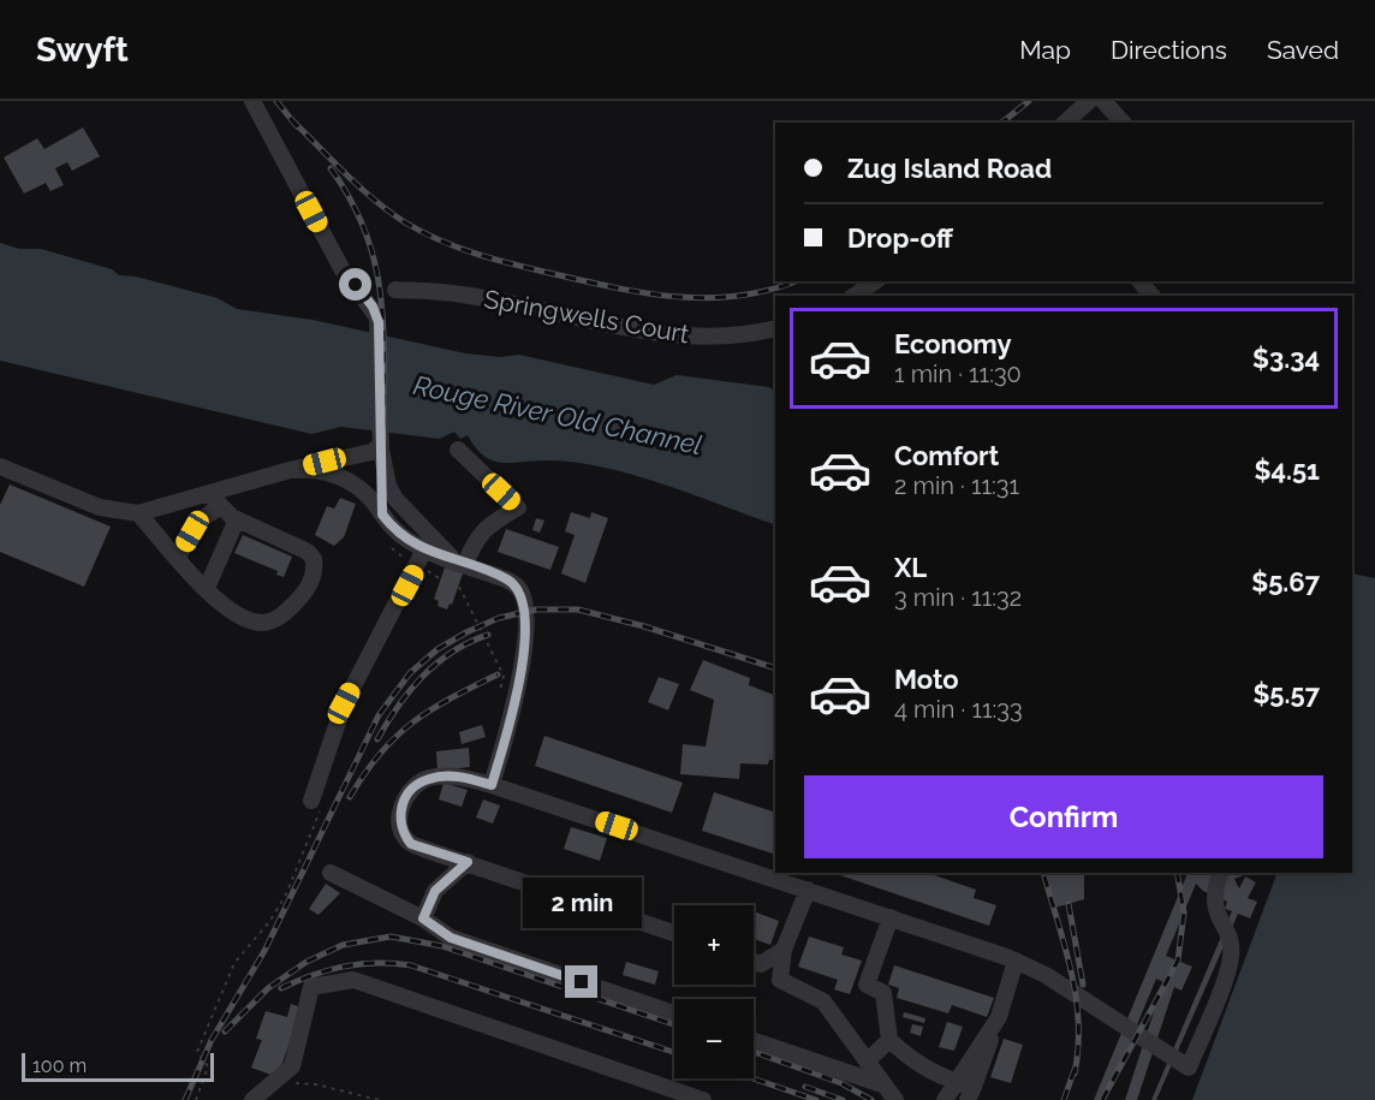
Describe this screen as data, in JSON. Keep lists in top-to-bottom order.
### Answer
{
  "streets": {
    "street": ["Springwells Court"]
  },
  "water": ["Rouge River Old Channel"],
  "scale_bar": "100 m",
  "page": {
    "header": "Swyft",
    "nav": ["Map", "Directions", "Saved"],
    "banner": ["Zug Island Road", "Drop-off"],
    "list": [
      {
        "name": "Economy",
        "note": "1 min · 11:30",
        "value": "$3.34"
      },
      {
        "name": "Comfort",
        "note": "2 min · 11:31",
        "value": "$4.51"
      },
      {
        "name": "XL",
        "note": "3 min · 11:32",
        "value": "$5.67"
      },
      {
        "name": "Moto",
        "note": "4 min · 11:33",
        "value": "$5.57"
      }
    ],
    "buttons": "Confirm",
    "bubble": "2 min",
    "map_buttons": ["+", "−"],
    "scale": "100 m"
  }
}
